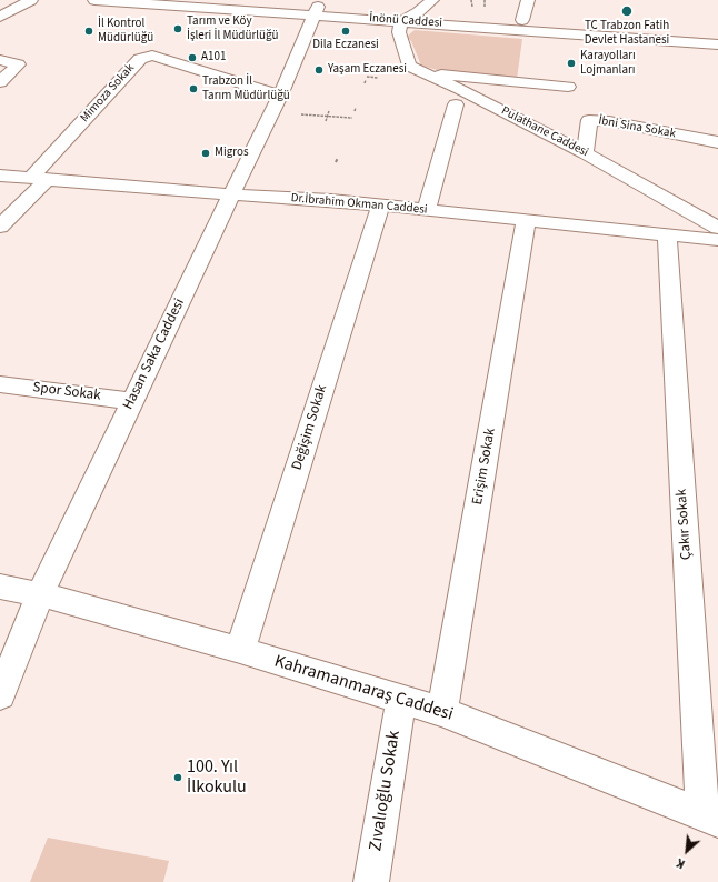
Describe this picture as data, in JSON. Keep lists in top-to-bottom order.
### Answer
{
  "streets": {
    "street": [
      "İnönü Caddesi",
      "Mimoza Sokak",
      "İbni Sina Sokak",
      "Pulathane Caddesi",
      "Dr.İbrahim Okman Caddesi",
      "Hasan Saka Caddesi",
      "Spor Sokak",
      "Değişim Sokak",
      "Erişim Sokak",
      "Çakır Sokak",
      "Kahramanmaraş Caddesi",
      "Zıvalıoğlu Sokak"
    ]
  },
  "crossings": [
    ["İnönü Caddesi", "Pulathane Caddesi"],
    ["İnönü Caddesi", "Hasan Saka Caddesi"],
    ["Mimoza Sokak", "Dr.İbrahim Okman Caddesi"],
    ["Mimoza Sokak", "Hasan Saka Caddesi"],
    ["İbni Sina Sokak", "Pulathane Caddesi"],
    ["Dr.İbrahim Okman Caddesi", "Hasan Saka Caddesi"],
    ["Dr.İbrahim Okman Caddesi", "Değişim Sokak"],
    ["Dr.İbrahim Okman Caddesi", "Erişim Sokak"],
    ["Dr.İbrahim Okman Caddesi", "Çakır Sokak"],
    ["Hasan Saka Caddesi", "Spor Sokak"],
    ["Hasan Saka Caddesi", "Kahramanmaraş Caddesi"],
    ["Değişim Sokak", "Kahramanmaraş Caddesi"],
    ["Erişim Sokak", "Kahramanmaraş Caddesi"],
    ["Çakır Sokak", "Kahramanmaraş Caddesi"],
    ["Kahramanmaraş Caddesi", "Zıvalıoğlu Sokak"]
  ],
  "places": [
    "TC Trabzon Fatih Devlet Hastanesi",
    "Tarım ve Köy İşleri İl Müdürlüğü",
    "İl Kontrol Müdürlüğü",
    "Dila Eczanesi",
    "A101",
    "Karayolları Lojmanları",
    "Yaşam Eczanesi",
    "Trabzon İl Tarım Müdürlüğü",
    "Migros",
    "100. Yıl İlkokulu"
  ],
  "north": "bottom left"
}
